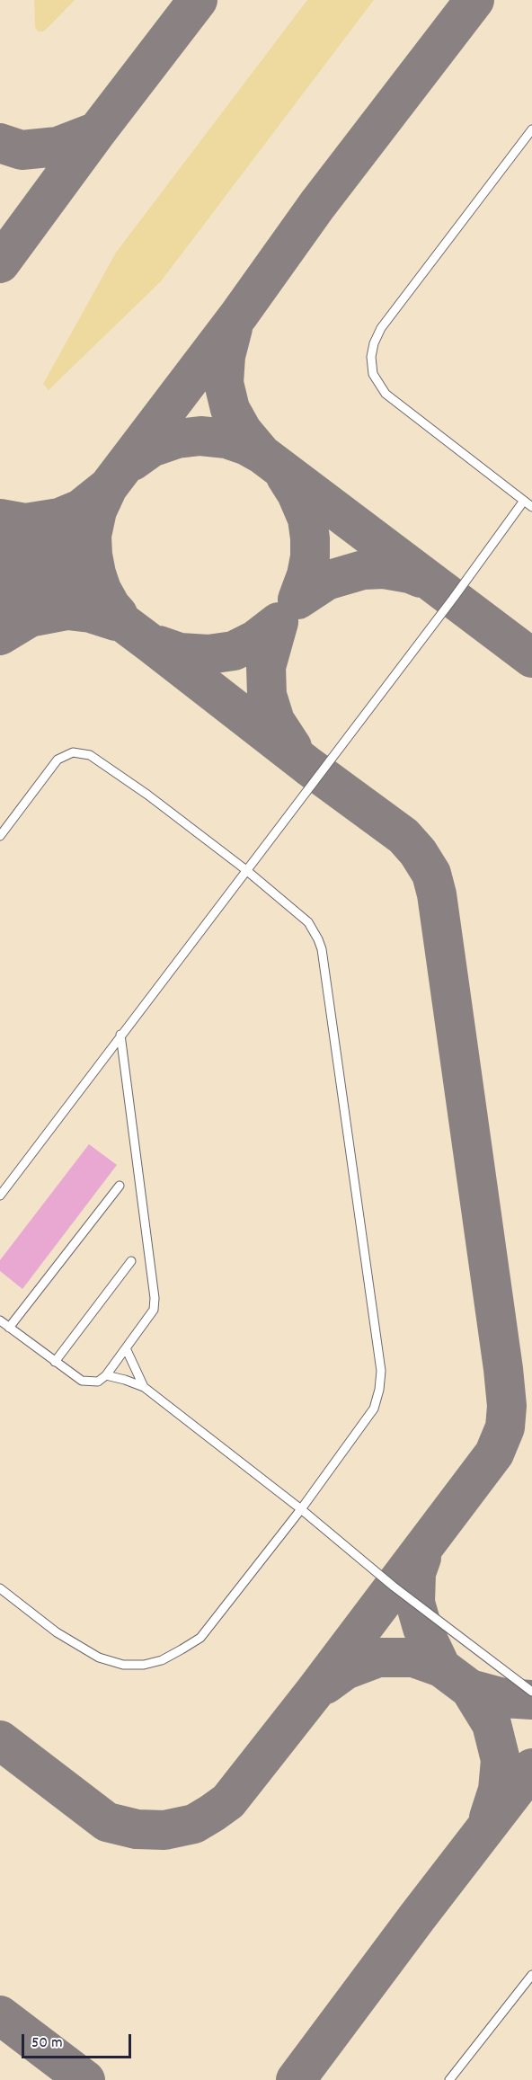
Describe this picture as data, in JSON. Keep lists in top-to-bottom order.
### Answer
{
  "scale_bar": "50 m"
}
